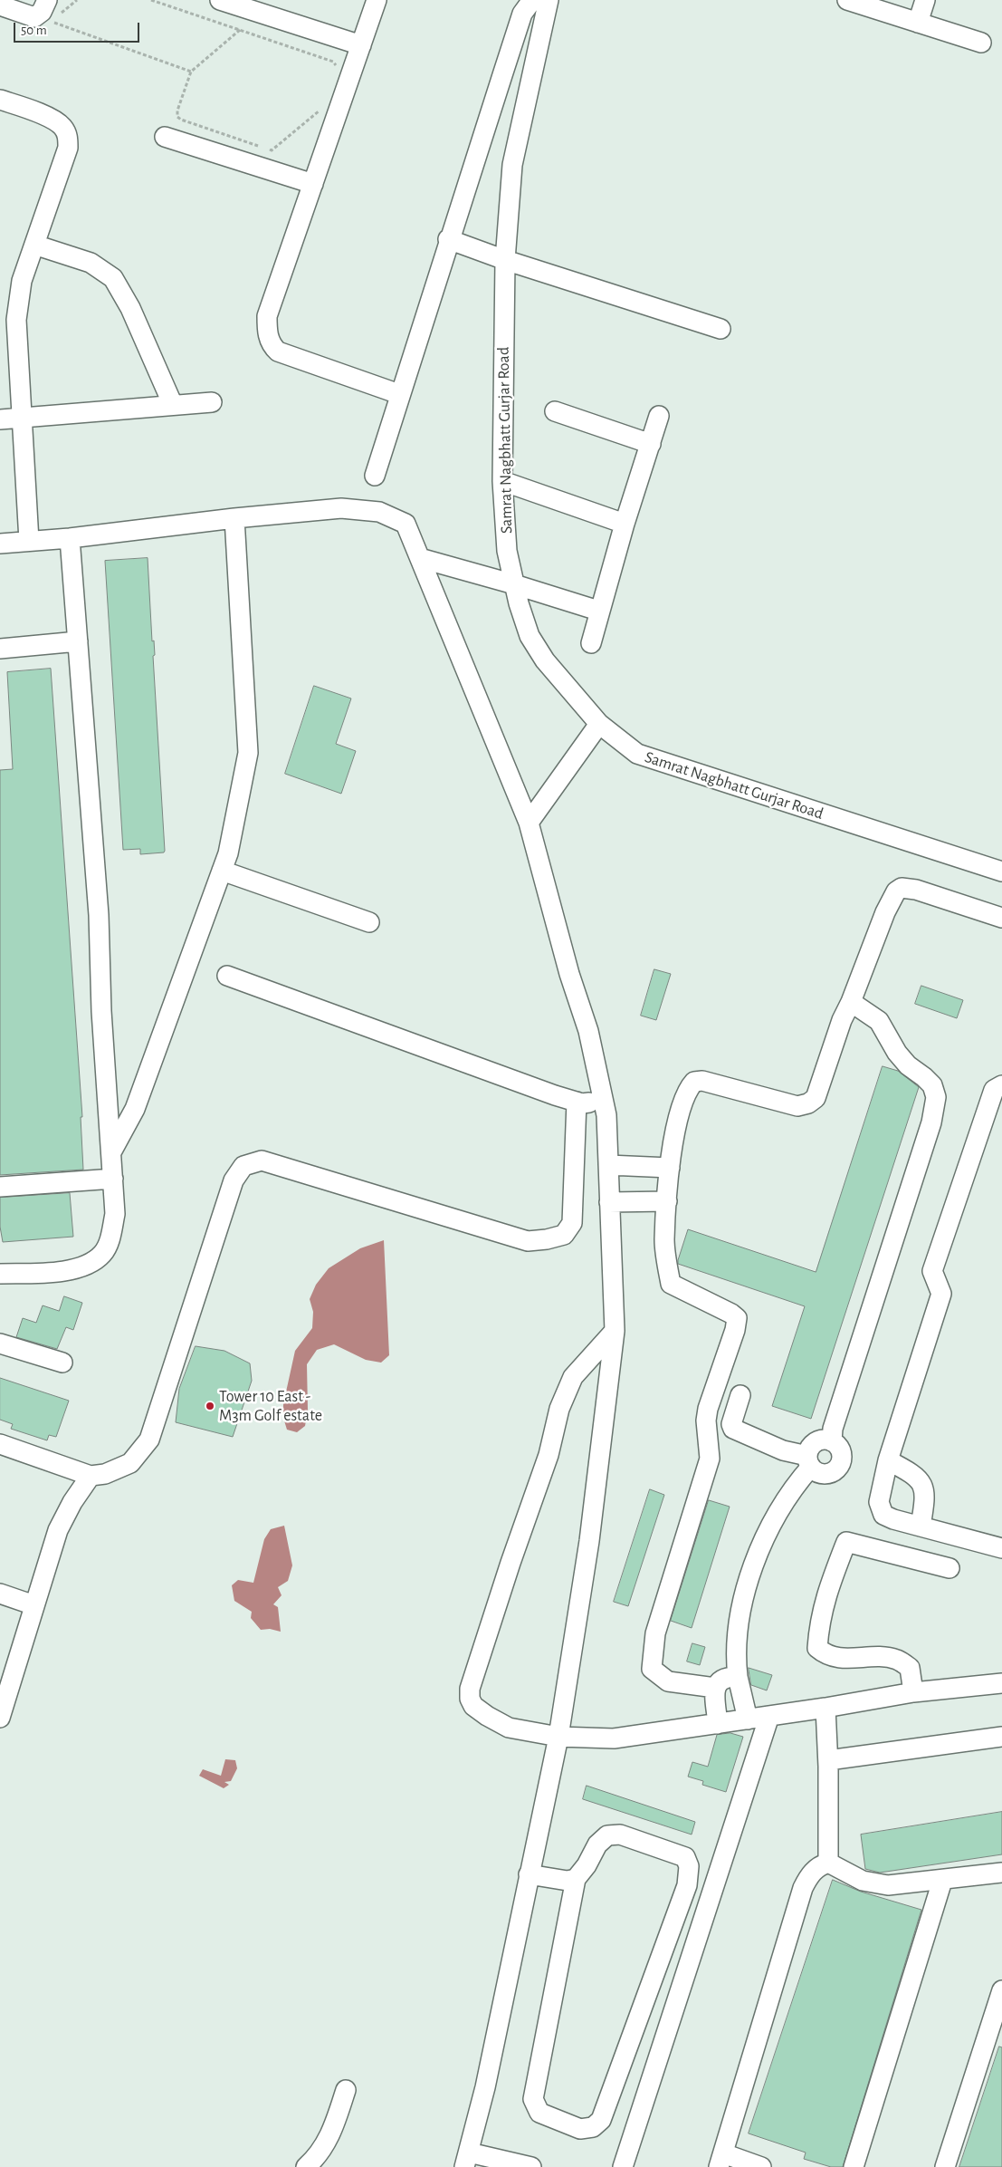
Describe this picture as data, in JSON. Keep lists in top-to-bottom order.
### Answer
{
  "streets": {
    "street": ["Samrat Nagbhatt Gurjar Road"]
  },
  "places": ["Tower 10 East - M3m Golf estate"],
  "scale_bar": "50 m"
}
